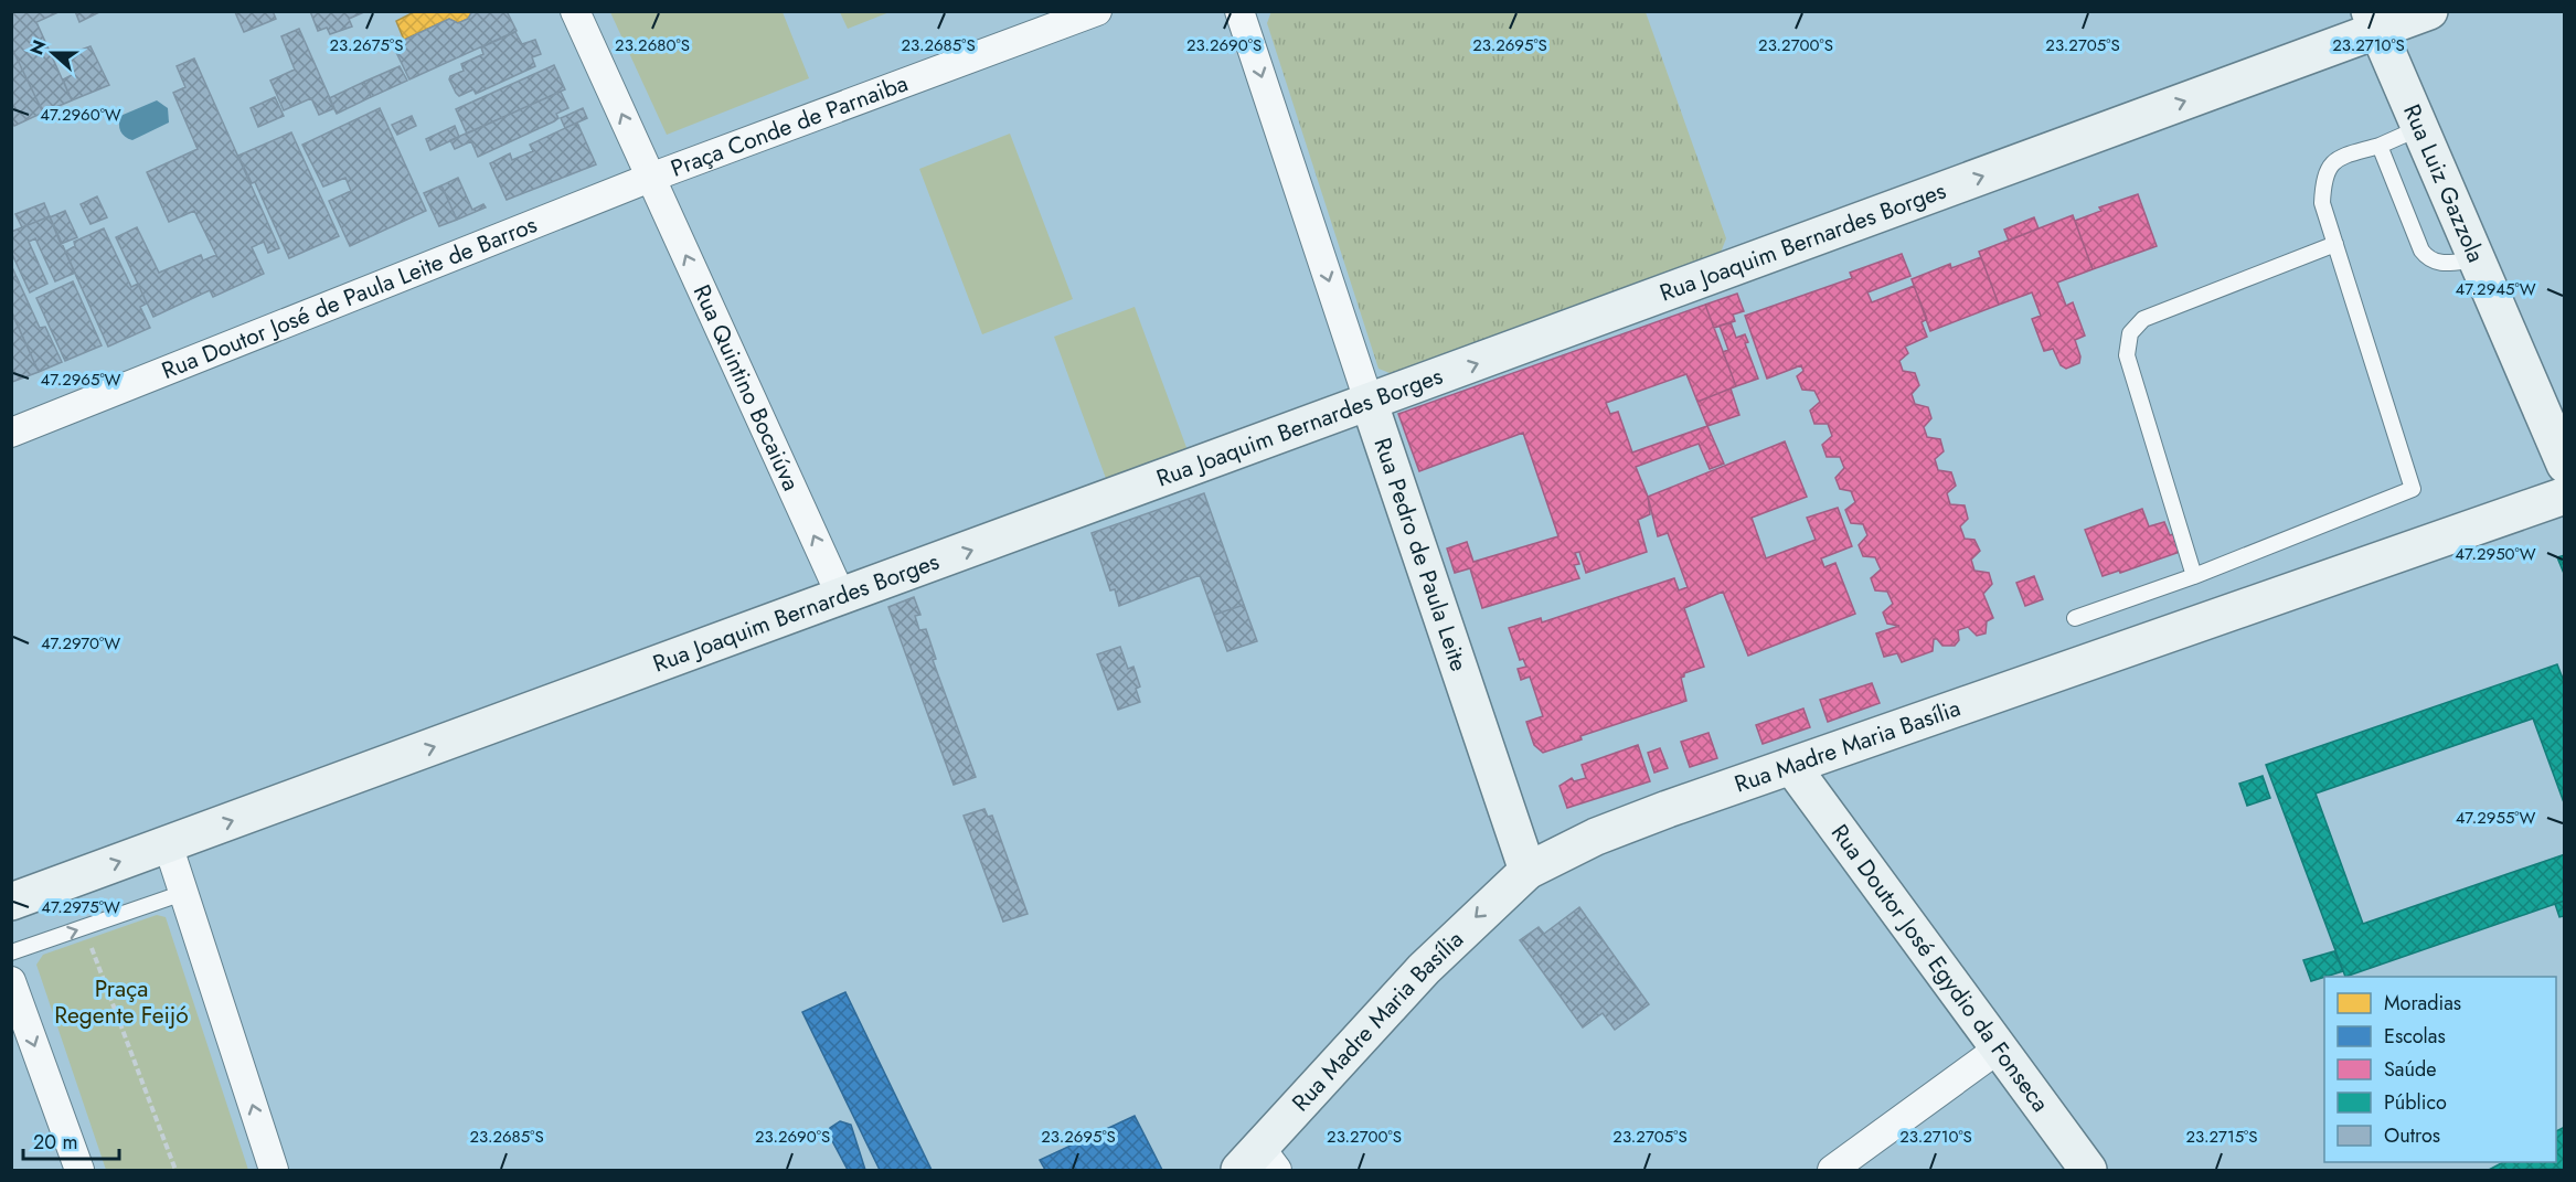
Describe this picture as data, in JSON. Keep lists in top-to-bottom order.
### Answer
{
  "streets": {
    "street": [
      "Praça Conde de Parnaiba",
      "Rua Luiz Gazzola",
      "Rua Joaquim Bernardes Borges",
      "Rua Doutor José de Paula Leite de Barros",
      "Rua Quintino Bocaiúva",
      "Rua Pedro de Paula Leite",
      "Rua Madre Maria Basília",
      "Rua Doutor José Egydio da Fonseca"
    ]
  },
  "crossings": [
    ["Praça Conde de Parnaiba", "Rua Doutor José de Paula Leite de Barros"],
    ["Praça Conde de Parnaiba", "Rua Quintino Bocaiúva"],
    ["Rua Luiz Gazzola", "Rua Joaquim Bernardes Borges"],
    ["Rua Joaquim Bernardes Borges", "Rua Quintino Bocaiúva"],
    ["Rua Joaquim Bernardes Borges", "Rua Pedro de Paula Leite"],
    ["Rua Doutor José de Paula Leite de Barros", "Rua Quintino Bocaiúva"],
    ["Rua Pedro de Paula Leite", "Rua Madre Maria Basília"],
    ["Rua Madre Maria Basília", "Rua Doutor José Egydio da Fonseca"]
  ],
  "one_way": ["Rua Joaquim Bernardes Borges", "Rua Quintino Bocaiúva", "Rua Pedro de Paula Leite"],
  "parks": ["Praça Regente Feijó"],
  "legend": [
    "Moradias",
    "Escolas",
    "Saúde",
    "Público",
    "Outros"
  ],
  "scale_bar": "20 m",
  "north": "left",
  "coordinates": [
    "23.2690°S",
    "23.2710°S",
    "23.2675°S",
    "23.2680°S",
    "23.2685°S",
    "23.2695°S",
    "23.2700°S",
    "23.2705°S",
    "47.2960°W",
    "47.2945°W",
    "47.2965°W",
    "47.2950°W",
    "47.2970°W",
    "47.2955°W",
    "47.2975°W",
    "23.2715°S"
  ]
}
